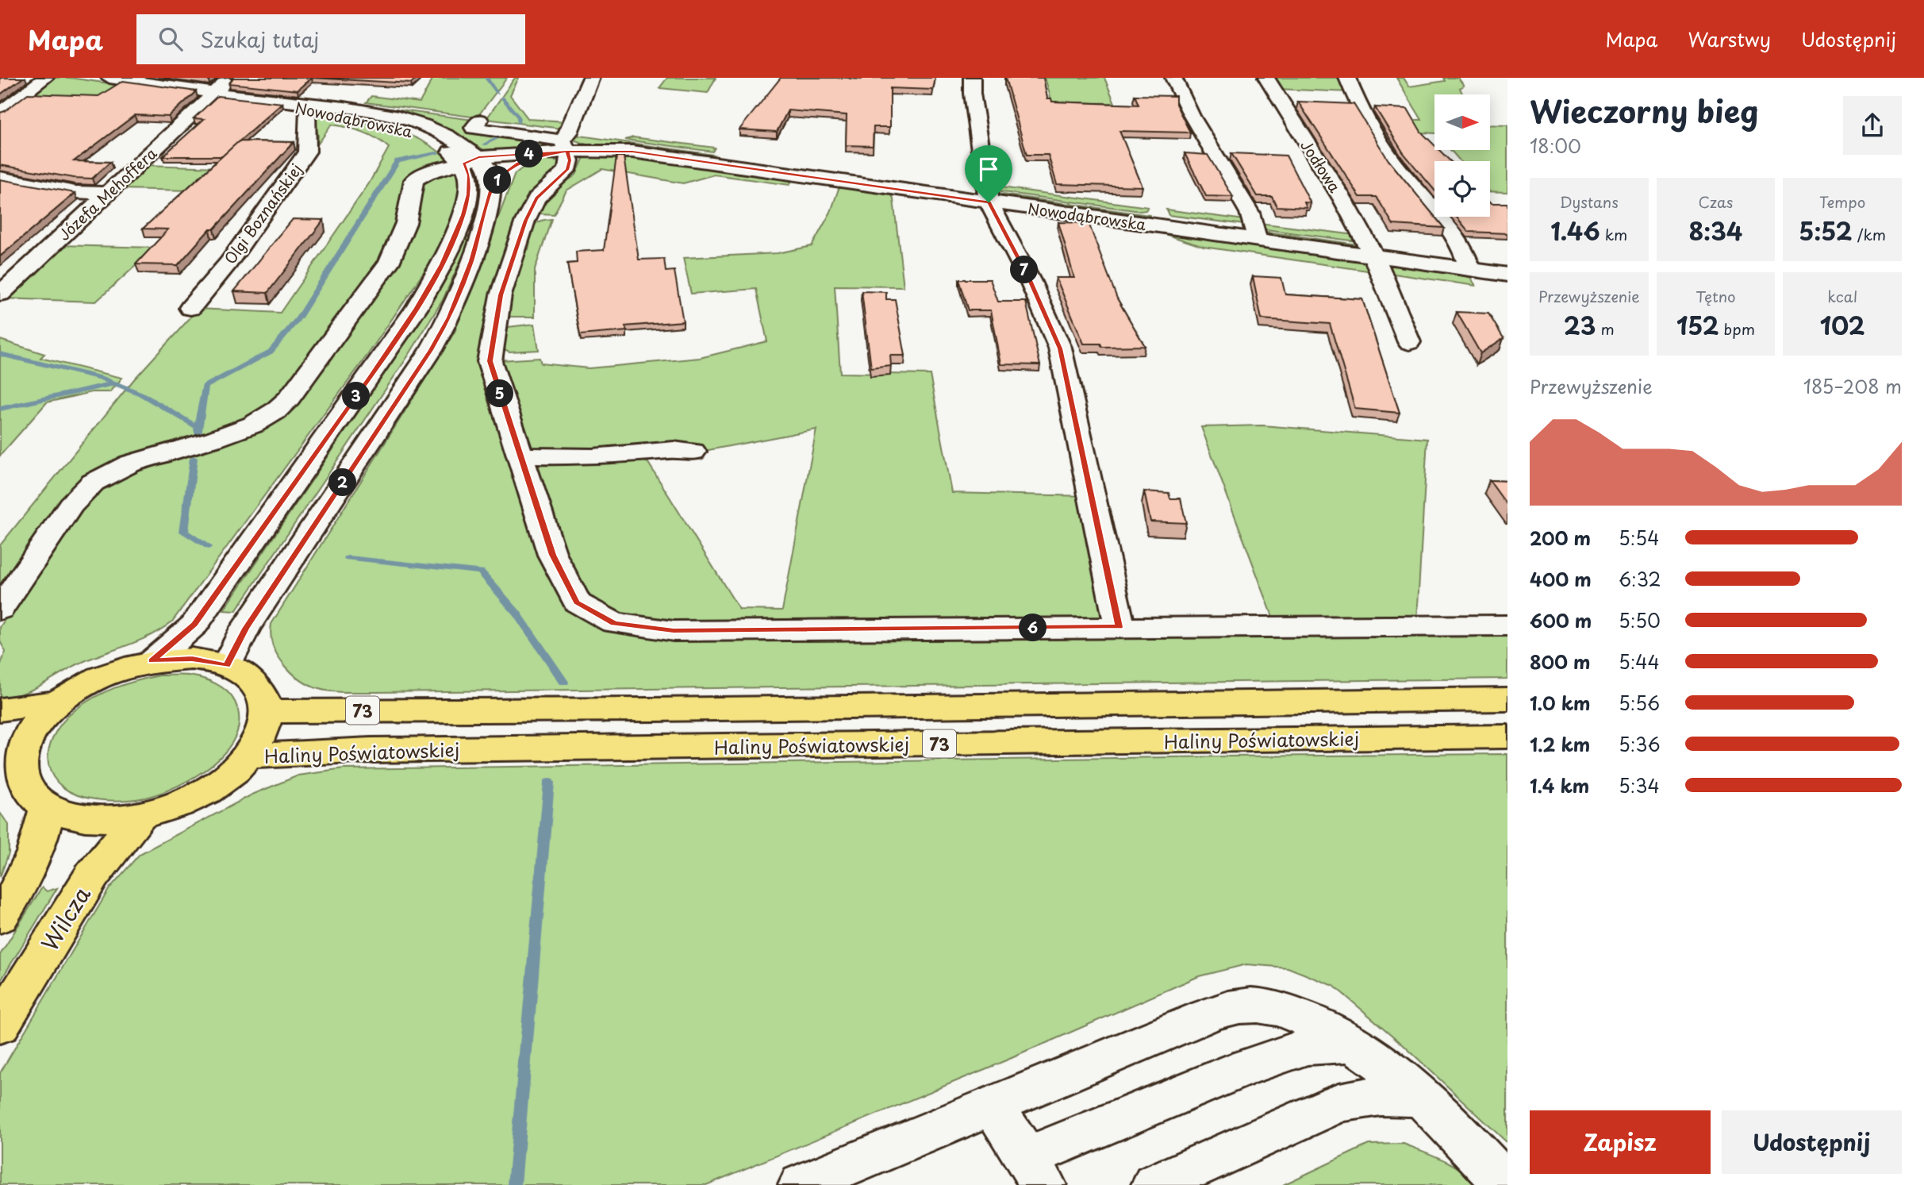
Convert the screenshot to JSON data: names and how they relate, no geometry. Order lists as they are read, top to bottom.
{
  "streets": {
    "main road": ["73", "Haliny Poświatowskiej", "Wilcza"],
    "street": [
      "Nowodąbrowska",
      "Jodłowa",
      "Józefa Mehoffera",
      "Olgi Boznańskiej"
    ]
  },
  "crossings": [
    ["Nowodąbrowska", "Jodłowa"],
    ["Nowodąbrowska", "Józefa Mehoffera"],
    ["Nowodąbrowska", "Olgi Boznańskiej"]
  ],
  "north": "right",
  "page": {
    "header": "Mapa",
    "search": "Szukaj tutaj",
    "nav": ["Mapa", "Warstwy", "Udostępnij"],
    "heading": ["Wieczorny bieg", "18:00"],
    "pins": [
      "4",
      "1",
      "7",
      "5",
      "3",
      "2",
      "6"
    ],
    "stats": [
      ["Dystans", "1.46 km"],
      ["Czas", "8:34"],
      ["Tempo", "5:52 /km"],
      ["Przewyższenie", "23 m"],
      ["Tętno", "152 bpm"],
      ["kcal", "102"]
    ],
    "chart": ["Przewyższenie", "185–208 m"],
    "list": [
      {
        "name": "200 m",
        "note": "5:54"
      },
      {
        "name": "400 m",
        "note": "6:32"
      },
      {
        "name": "600 m",
        "note": "5:50"
      },
      {
        "name": "800 m",
        "note": "5:44"
      },
      {
        "name": "1.0 km",
        "note": "5:56"
      },
      {
        "name": "1.2 km",
        "note": "5:36"
      },
      {
        "name": "1.4 km",
        "note": "5:34"
      }
    ],
    "buttons": ["Zapisz", "Udostępnij"]
  }
}
